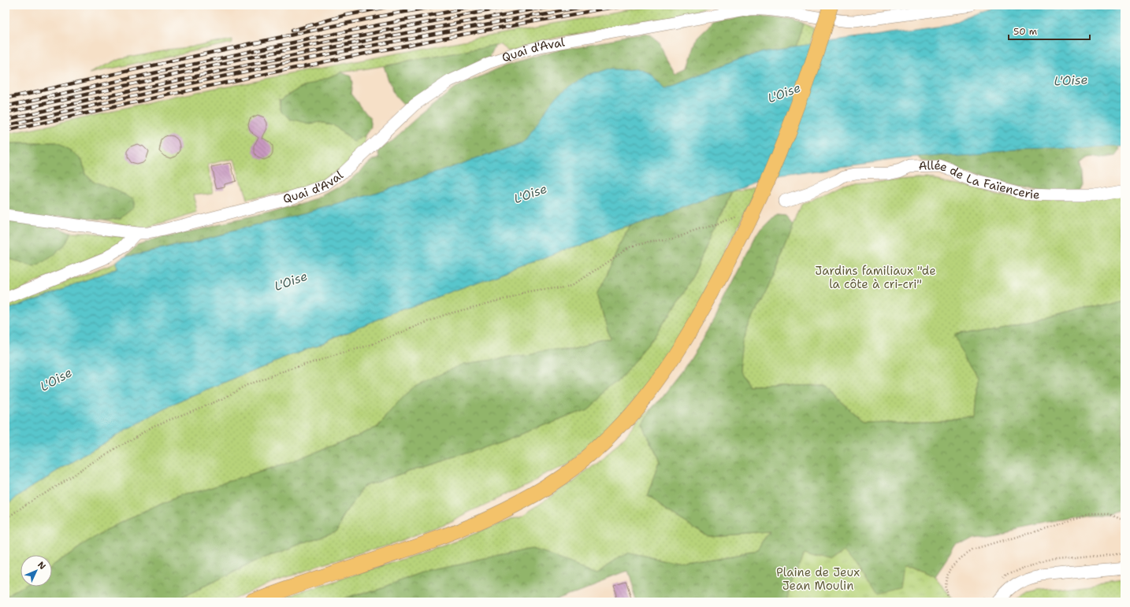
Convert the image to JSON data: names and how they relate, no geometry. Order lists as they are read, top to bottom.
{
  "streets": {
    "street": ["Quai d'Aval", "Allée de La Faïencerie"]
  },
  "water": ["L'Oise"],
  "parks": ["Jardins familiaux \"de la côte à cri-cri\"", "Plaine de Jeux Jean Moulin"],
  "scale_bar": "50 m",
  "north": "top right"
}
